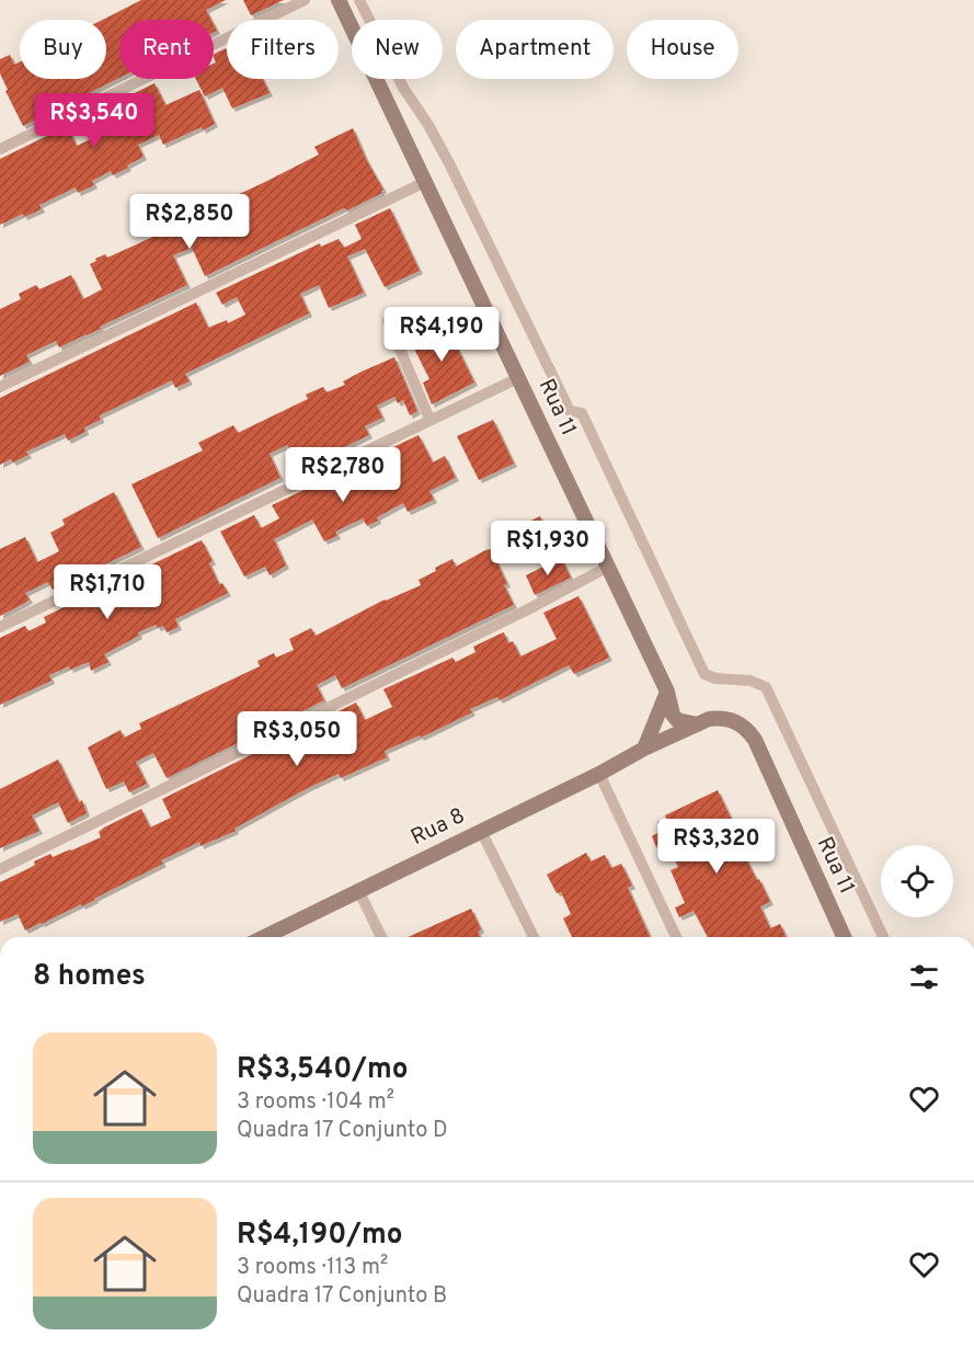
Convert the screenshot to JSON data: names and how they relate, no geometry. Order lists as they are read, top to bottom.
{
  "streets": {
    "street": ["Rua 11", "Rua 8"]
  },
  "crossings": [
    ["Rua 11", "Rua 8"]
  ],
  "page": {
    "chip": [
      "Buy",
      "Rent",
      "Filters",
      "New",
      "Apartment",
      "House"
    ],
    "price": [
      "R$3,540",
      "R$2,850",
      "R$4,190",
      "R$2,780",
      "R$1,930",
      "R$1,710",
      "R$3,050",
      "R$3,320"
    ],
    "heading": "8 homes",
    "list": [
      {
        "name": "R$3,540/mo",
        "note": "3 rooms · 104 m² · Quadra 17 Conjunto D"
      },
      {
        "name": "R$4,190/mo",
        "note": "3 rooms · 113 m² · Quadra 17 Conjunto B"
      }
    ]
  }
}
